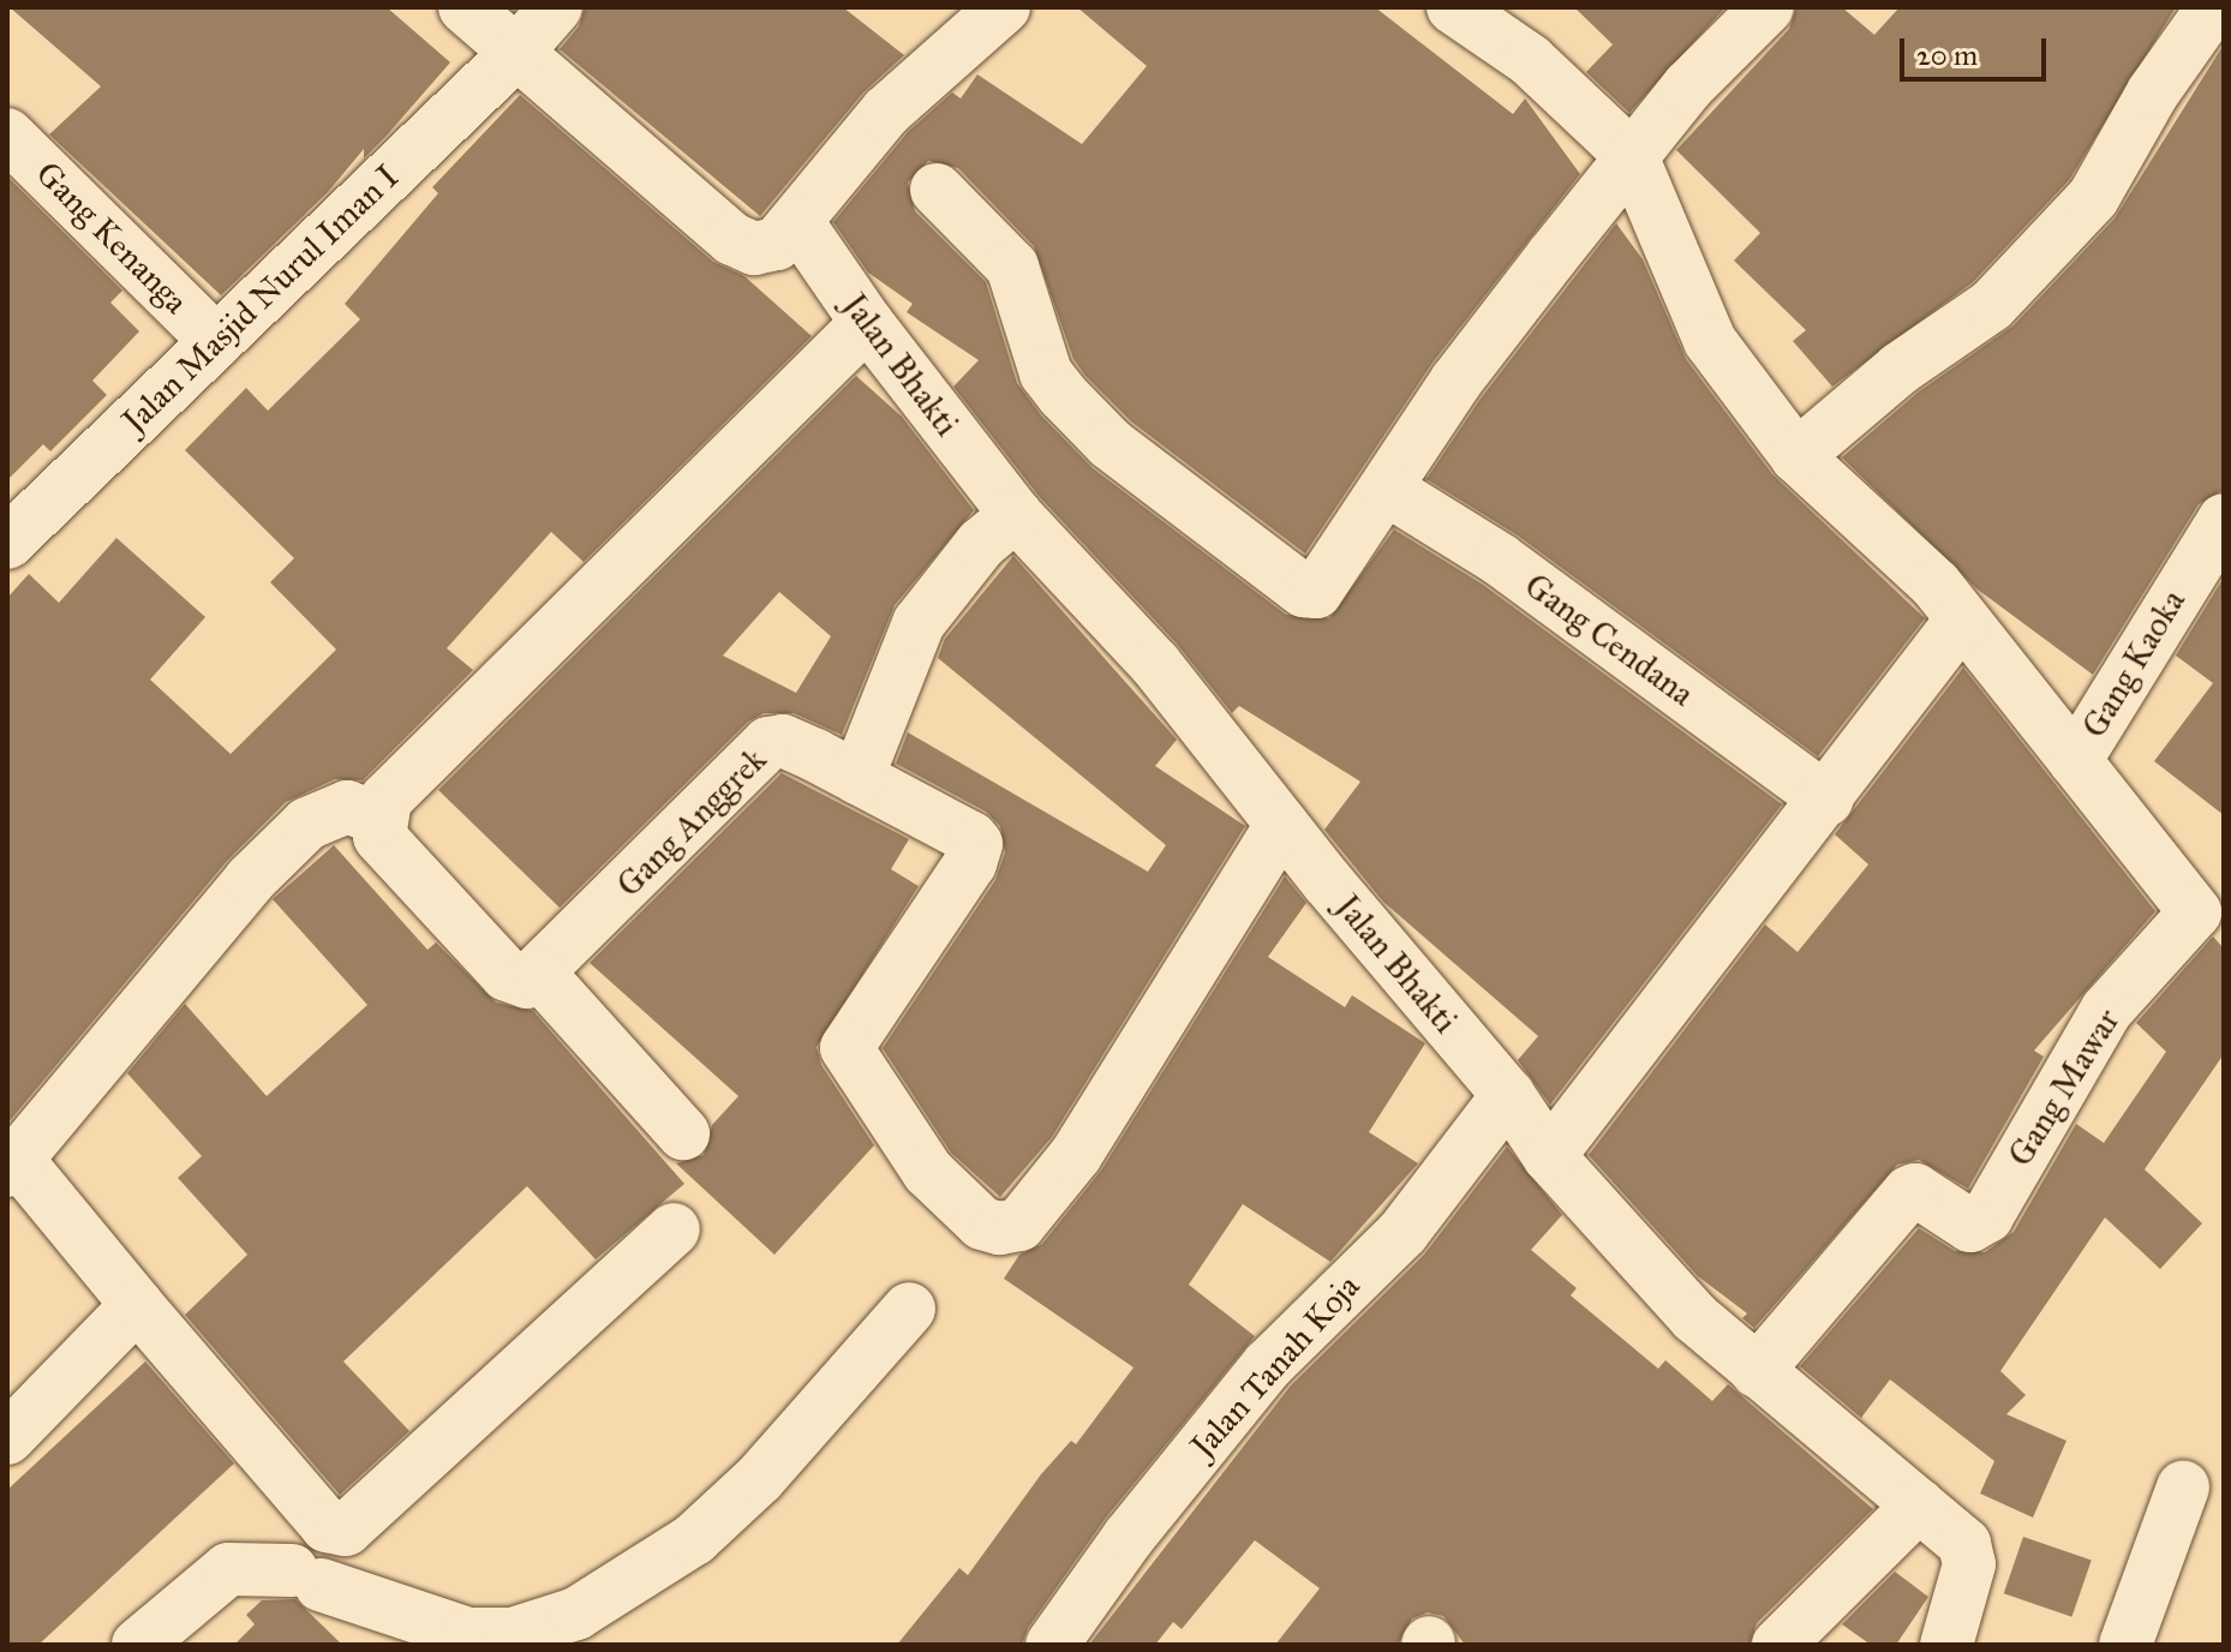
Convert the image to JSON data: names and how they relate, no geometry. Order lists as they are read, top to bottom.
{
  "streets": {
    "street": [
      "Gang Kenanga",
      "Jalan Masjid Nurul Iman I",
      "Jalan Bhakti",
      "Gang Cendana",
      "Gang Kaoka",
      "Gang Anggrek",
      "Gang Mawar",
      "Jalan Tanah Koja"
    ]
  },
  "crossings": [
    ["Gang Kenanga", "Jalan Masjid Nurul Iman I"],
    ["Jalan Masjid Nurul Iman I", "Jalan Bhakti"],
    ["Jalan Bhakti", "Gang Anggrek"],
    ["Jalan Bhakti", "Gang Mawar"],
    ["Jalan Bhakti", "Jalan Tanah Koja"],
    ["Gang Kaoka", "Gang Mawar"]
  ],
  "scale_bar": "20 m"
}
